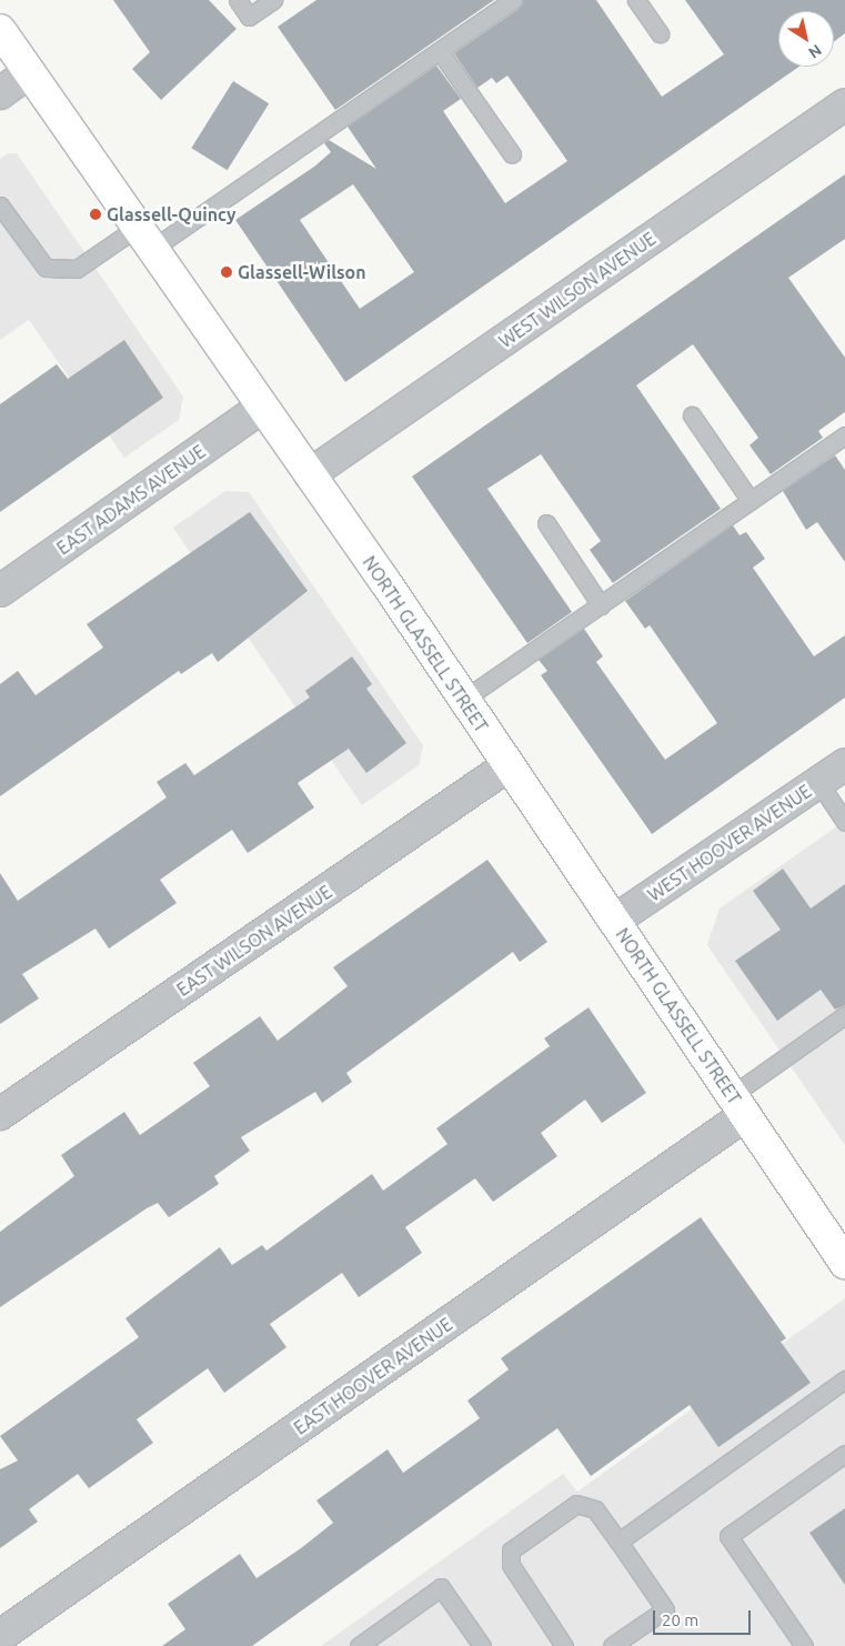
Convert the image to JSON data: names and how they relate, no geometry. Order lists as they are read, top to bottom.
{
  "streets": {
    "main road": ["NORTH GLASSELL STREET"],
    "street": [
      "WEST WILSON AVENUE",
      "EAST ADAMS AVENUE",
      "WEST HOOVER AVENUE",
      "EAST WILSON AVENUE",
      "EAST HOOVER AVENUE"
    ]
  },
  "crossings": [
    ["WEST WILSON AVENUE", "NORTH GLASSELL STREET"],
    ["EAST ADAMS AVENUE", "NORTH GLASSELL STREET"],
    ["NORTH GLASSELL STREET", "WEST HOOVER AVENUE"],
    ["NORTH GLASSELL STREET", "EAST WILSON AVENUE"],
    ["NORTH GLASSELL STREET", "EAST HOOVER AVENUE"]
  ],
  "places": ["Glassell-Quincy", "Glassell-Wilson"],
  "scale_bar": "20 m",
  "north": "bottom right"
}
